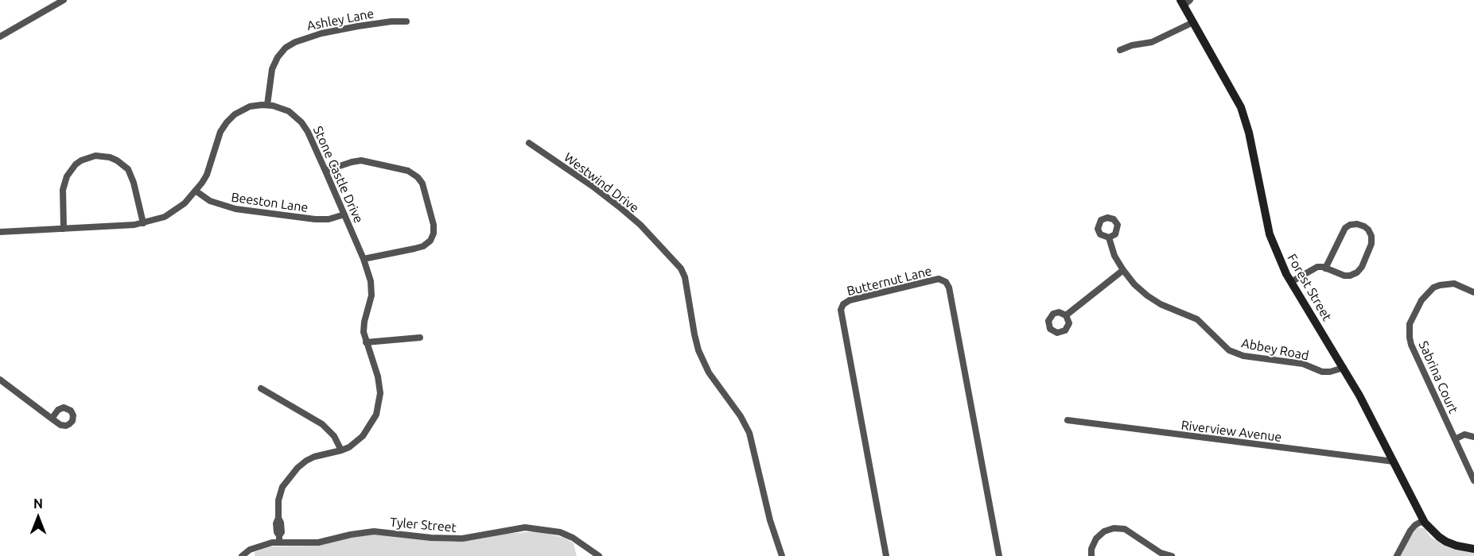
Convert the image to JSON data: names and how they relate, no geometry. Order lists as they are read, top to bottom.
{
  "streets": {
    "street": [
      "Ashley Lane",
      "Stone Castle Drive",
      "Westwind Drive",
      "Beeston Lane",
      "Butternut Lane",
      "Forest Street",
      "Abbey Road",
      "Sabrina Court",
      "Riverview Avenue",
      "Tyler Street"
    ]
  },
  "crossings": [
    ["Ashley Lane", "Stone Castle Drive"],
    ["Stone Castle Drive", "Beeston Lane"],
    ["Stone Castle Drive", "Tyler Street"],
    ["Forest Street", "Abbey Road"],
    ["Forest Street", "Riverview Avenue"]
  ],
  "north": "top"
}
